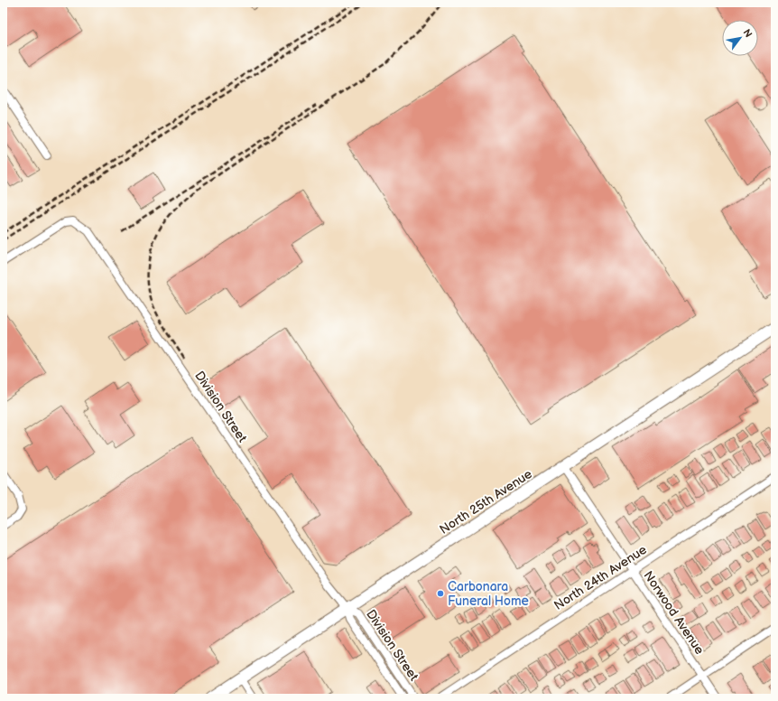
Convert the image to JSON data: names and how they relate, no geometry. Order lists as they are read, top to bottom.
{
  "streets": {
    "main road": ["North 25th Avenue"],
    "street": ["Division Street", "North 24th Avenue", "Norwood Avenue"]
  },
  "crossings": [
    ["Division Street", "North 25th Avenue"],
    ["North 25th Avenue", "Norwood Avenue"],
    ["North 24th Avenue", "Norwood Avenue"]
  ],
  "places": ["Carbonara Funeral Home"],
  "north": "top right"
}
